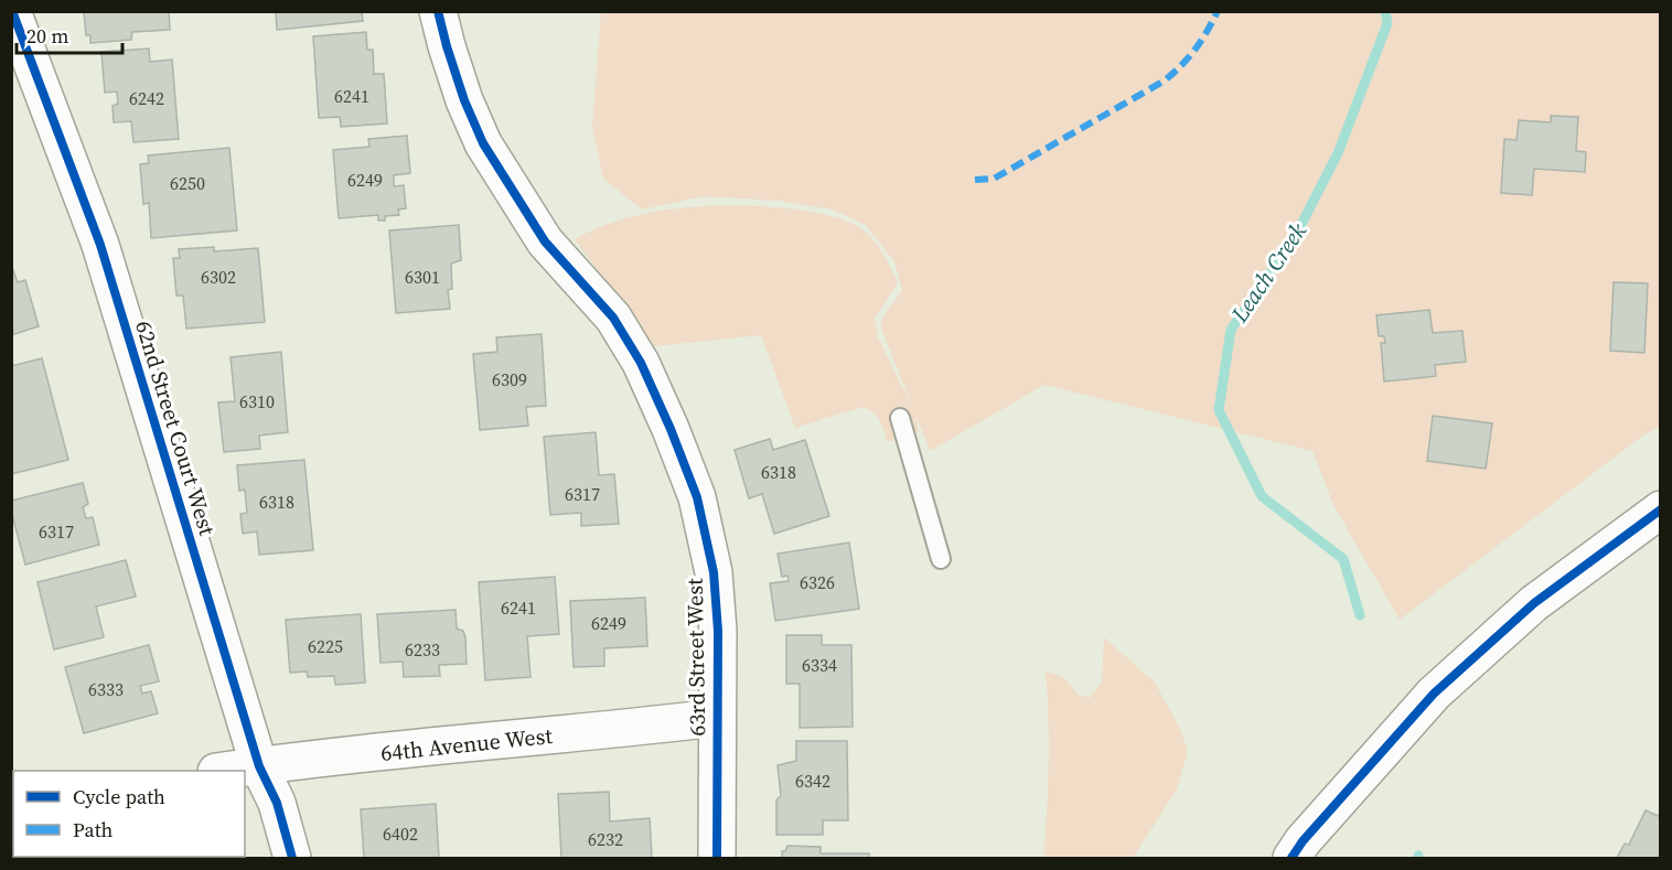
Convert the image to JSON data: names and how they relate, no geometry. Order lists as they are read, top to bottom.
{
  "streets": {
    "street": ["62nd Street Court West", "63rd Street West", "64th Avenue West"]
  },
  "crossings": [
    ["62nd Street Court West", "64th Avenue West"],
    ["63rd Street West", "64th Avenue West"]
  ],
  "water": ["Leach Creek"],
  "house_numbers": [
    "6241",
    "6242",
    "6249",
    "6250",
    "6302",
    "6301",
    "6309",
    "6310",
    "6318",
    "6317",
    "6318",
    "6317",
    "6326",
    "6241",
    "6249",
    "6225",
    "6233",
    "6334",
    "6333",
    "6342",
    "6402",
    "6232"
  ],
  "legend": ["Cycle path", "Path"],
  "scale_bar": "20 m"
}
